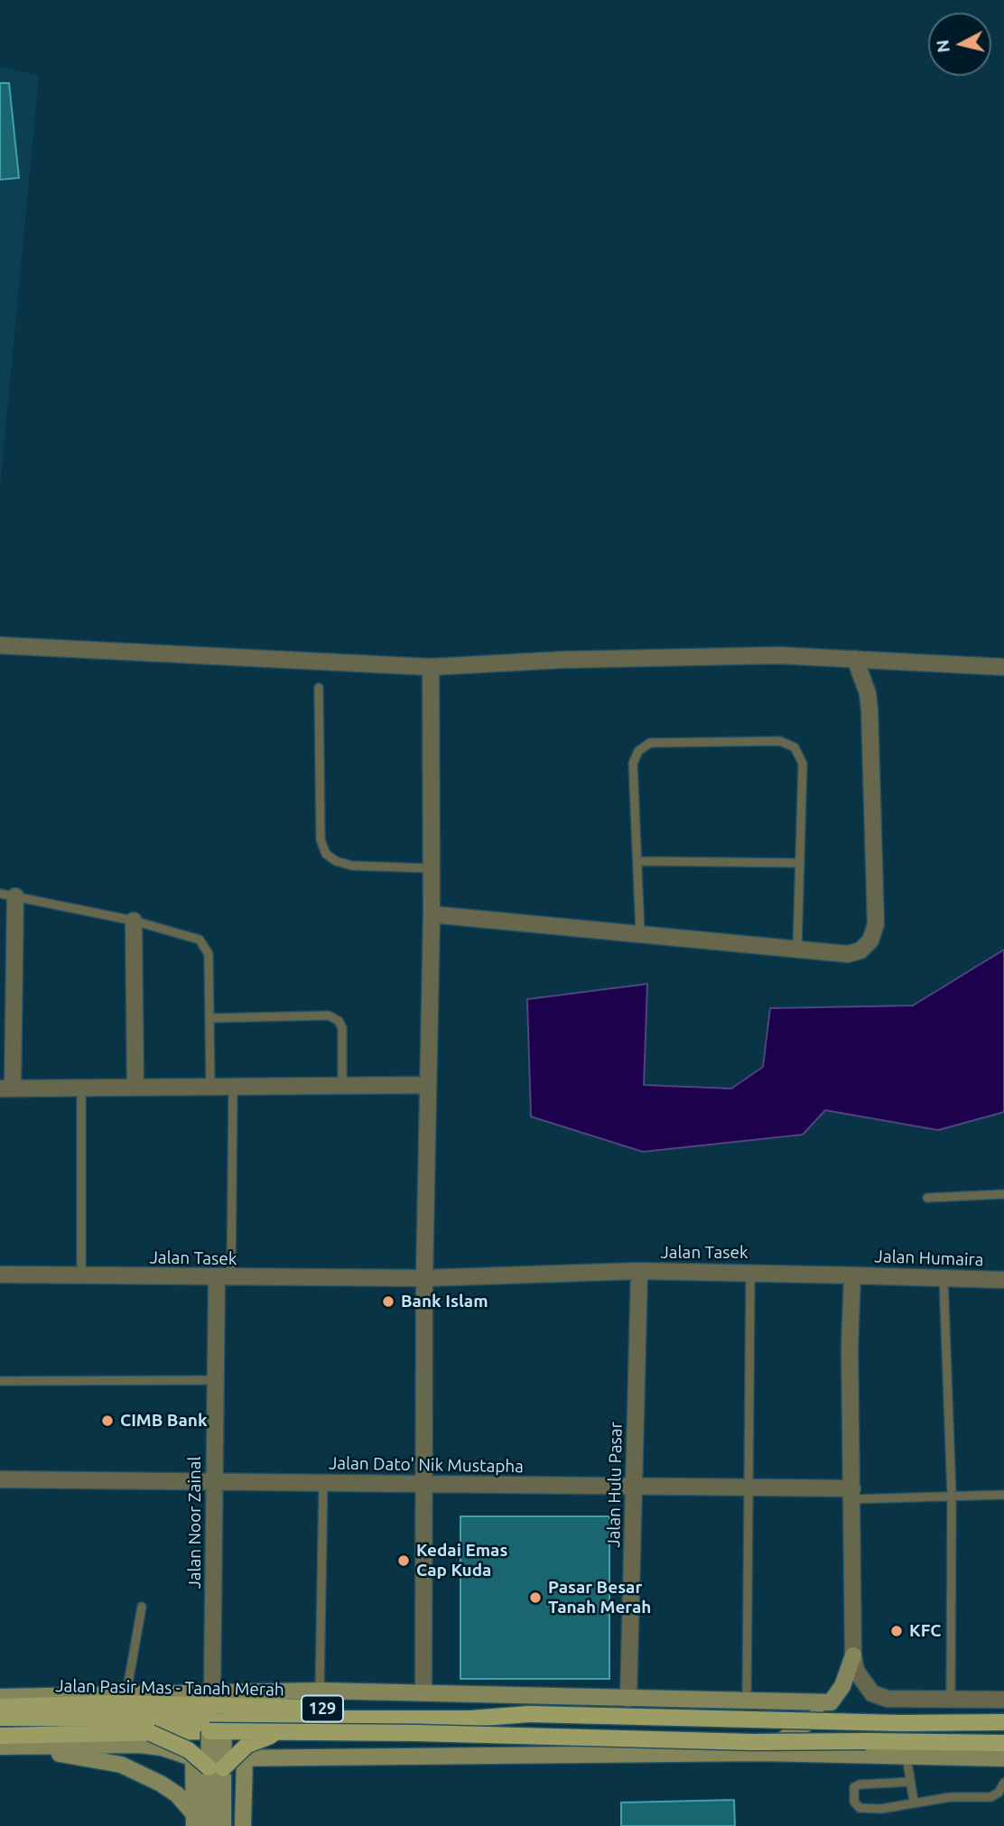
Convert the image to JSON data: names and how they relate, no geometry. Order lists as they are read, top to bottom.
{
  "streets": {
    "main road": ["Jalan Pasir Mas - Tanah Merah", "129"],
    "street": [
      "Jalan Tasek",
      "Jalan Humaira",
      "Jalan Dato' Nik Mustapha",
      "Jalan Hulu Pasar",
      "Jalan Noor Zainal"
    ]
  },
  "crossings": [
    ["Jalan Tasek", "Jalan Humaira"],
    ["Jalan Tasek", "Jalan Hulu Pasar"],
    ["Jalan Tasek", "Jalan Noor Zainal"],
    ["Jalan Dato' Nik Mustapha", "Jalan Hulu Pasar"],
    ["Jalan Dato' Nik Mustapha", "Jalan Noor Zainal"]
  ],
  "places": [
    "Bank Islam",
    "CIMB Bank",
    "Kedai Emas Cap Kuda",
    "Pasar Besar Tanah Merah",
    "KFC"
  ],
  "north": "left"
}
